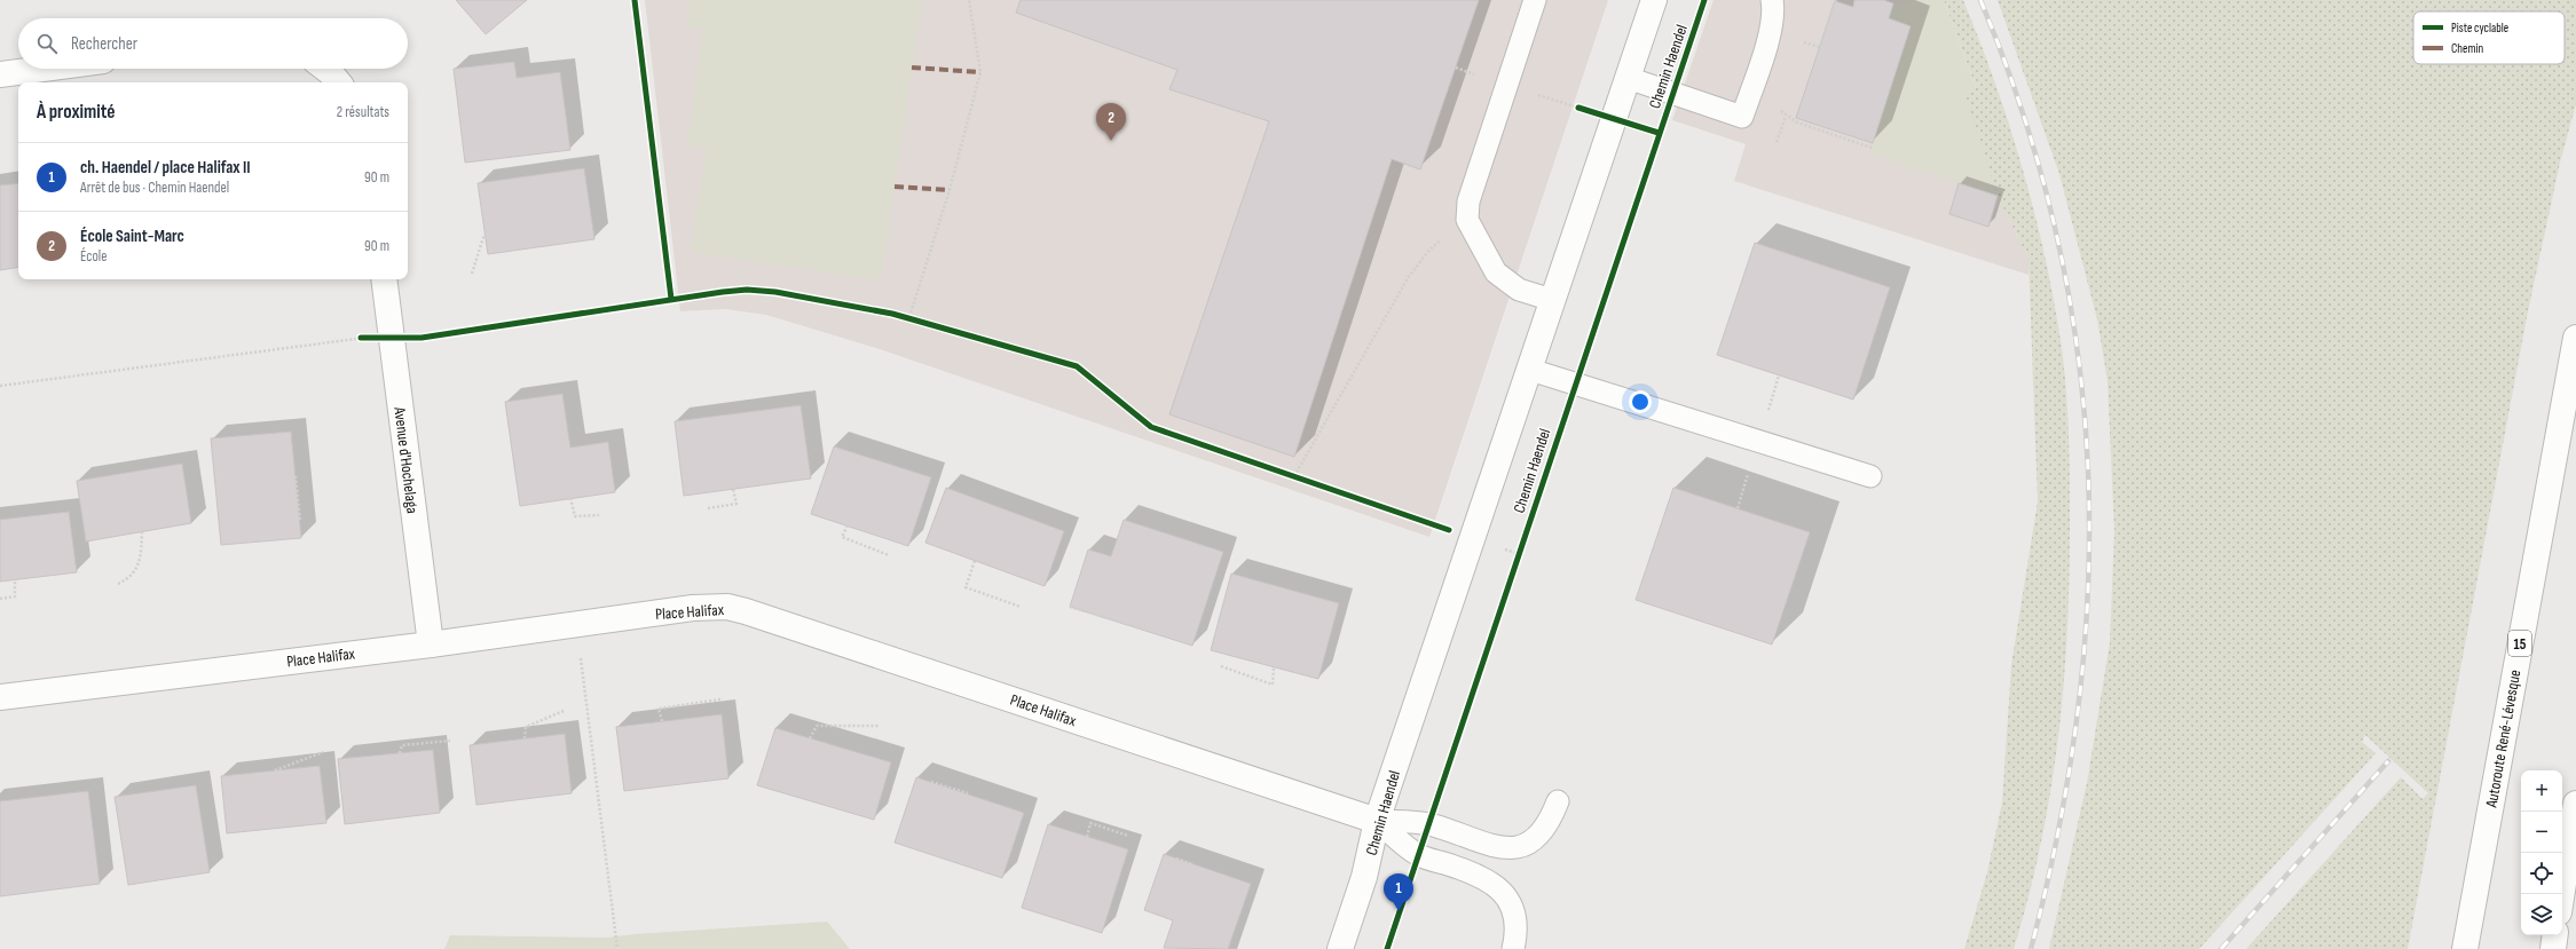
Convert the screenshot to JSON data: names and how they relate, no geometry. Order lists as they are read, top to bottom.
{
  "streets": {
    "main road": [
      "Chemin Haendel",
      "Avenue d'Hochelaga",
      "Place Halifax",
      "15",
      "Autoroute René-Lévesque"
    ]
  },
  "crossings": [
    ["Chemin Haendel", "Place Halifax"],
    ["Avenue d'Hochelaga", "Place Halifax"]
  ],
  "legend": ["Piste cyclable", "Chemin"],
  "page": {
    "search": "Rechercher",
    "heading": ["À proximité", "2 résultats"],
    "pins": ["2", "1"],
    "list": [
      {
        "mark": "1",
        "name": "ch. Haendel / place Halifax II",
        "note": "Arrêt de bus · Chemin Haendel",
        "value": "90 m"
      },
      {
        "mark": "2",
        "name": "École Saint-Marc",
        "note": "École",
        "value": "90 m"
      }
    ],
    "map_buttons": ["+", "−"]
  }
}
